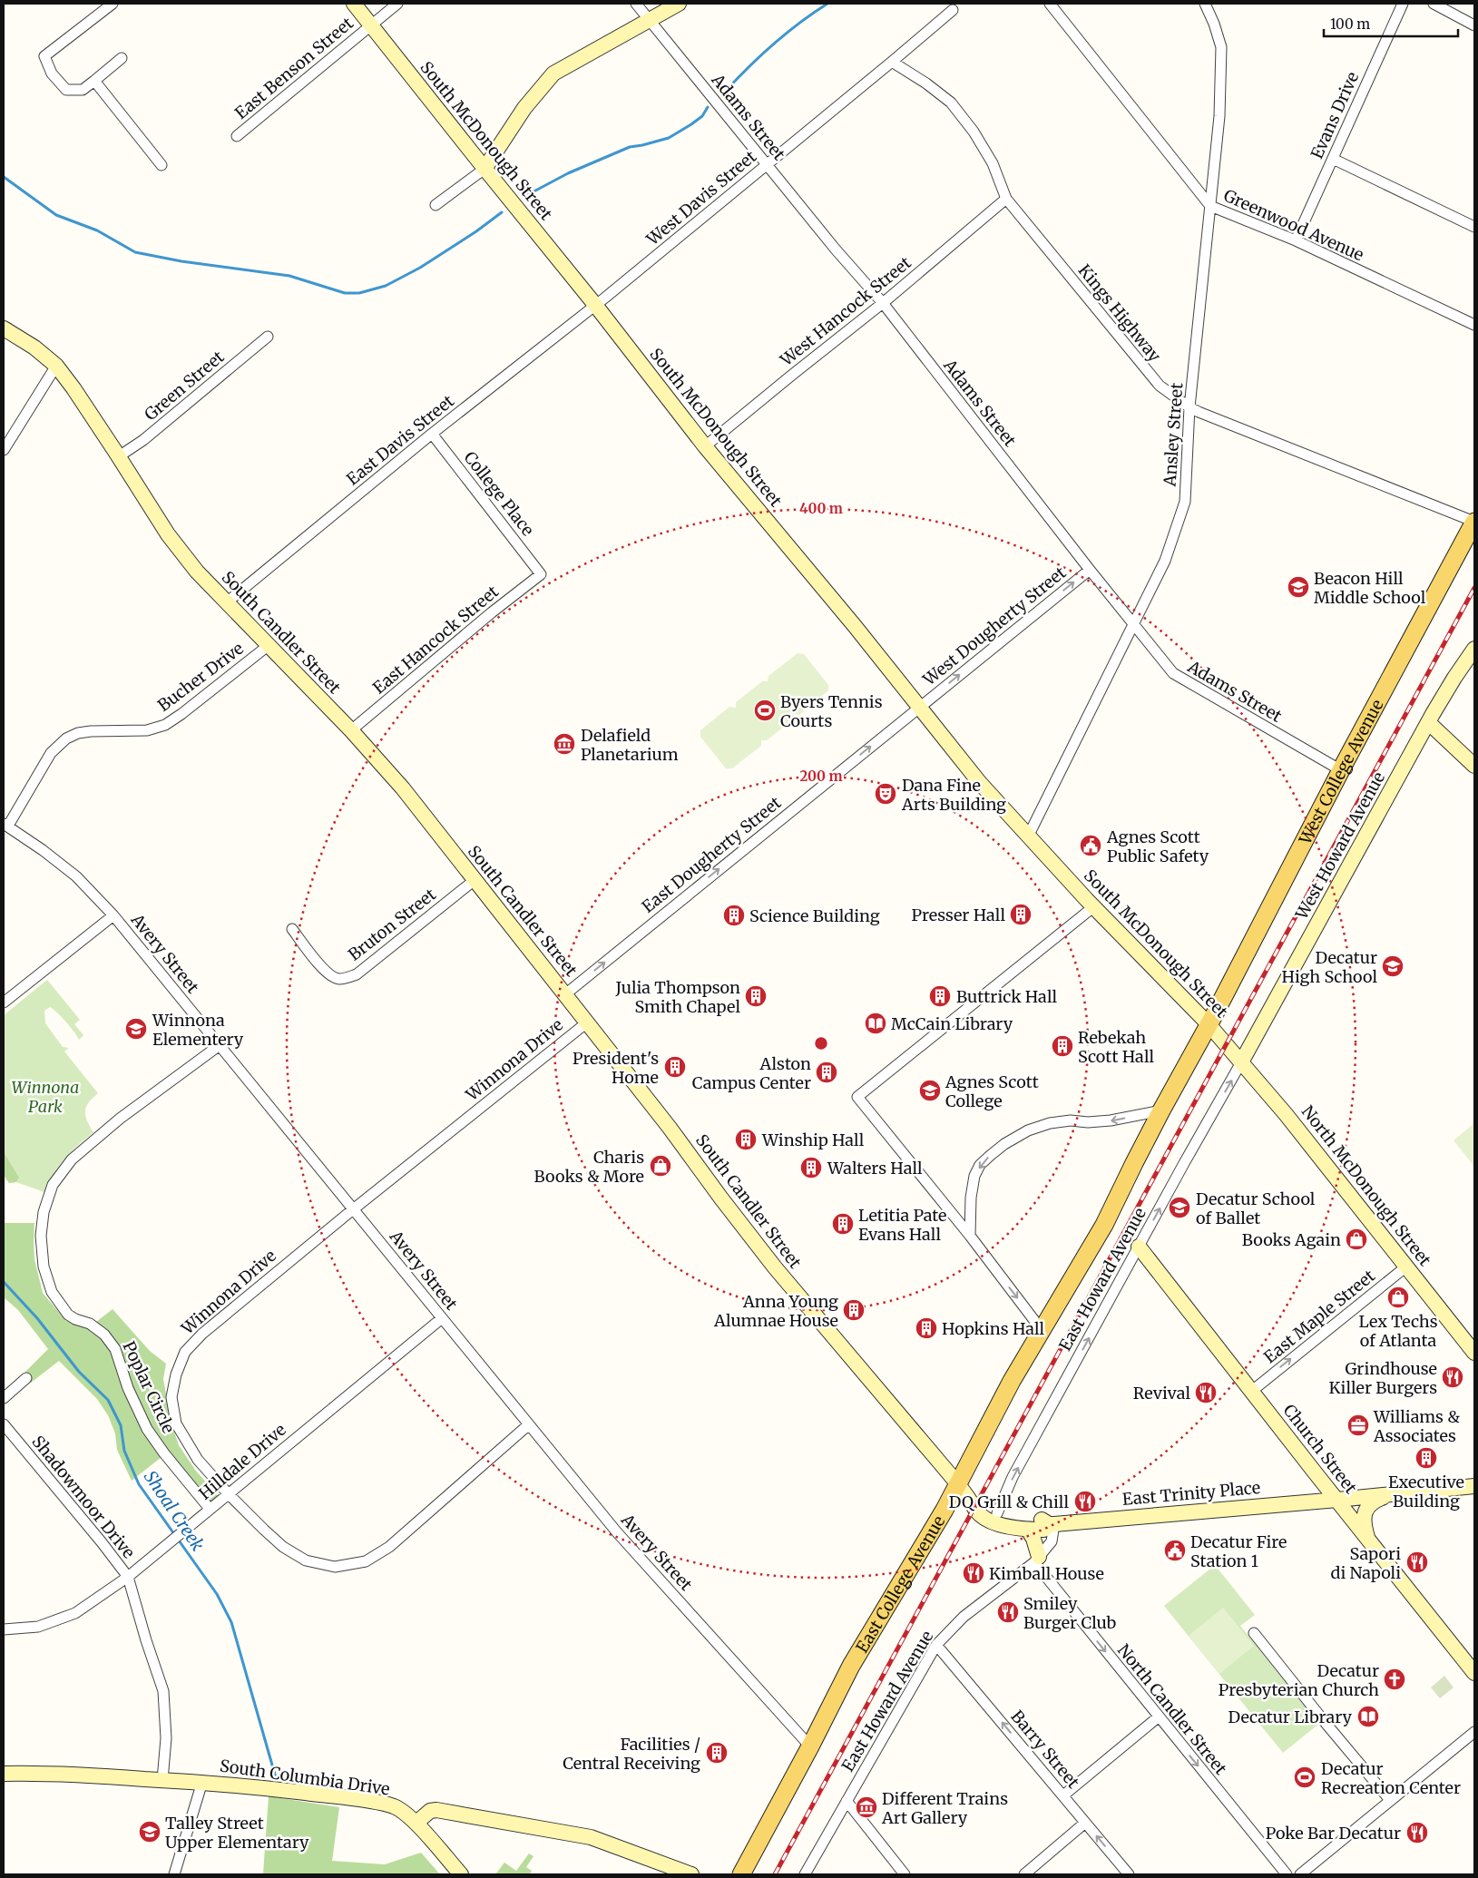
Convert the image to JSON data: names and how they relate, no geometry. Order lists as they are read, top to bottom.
{
  "streets": {
    "main road": ["West College Avenue", "East College Avenue"],
    "street": [
      "East Benson Street",
      "Evans Drive",
      "Adams Street",
      "South McDonough Street",
      "West Davis Street",
      "Greenwood Avenue",
      "West Hancock Street",
      "Kings Highway",
      "Green Street",
      "Ansley Street",
      "East Davis Street",
      "College Place",
      "West Dougherty Street",
      "South Candler Street",
      "East Hancock Street",
      "Bucher Drive",
      "West Howard Avenue",
      "East Dougherty Street",
      "Bruton Street",
      "Avery Street",
      "Winnona Drive",
      "North McDonough Street",
      "East Howard Avenue",
      "East Maple Street",
      "Poplar Circle",
      "Church Street",
      "Hilldale Drive",
      "East Trinity Place",
      "Shadowmoor Drive",
      "North Candler Street",
      "Barry Street",
      "South Columbia Drive"
    ]
  },
  "crossings": [
    ["East Benson Street", "South McDonough Street"],
    ["Evans Drive", "Greenwood Avenue"],
    ["Adams Street", "West Davis Street"],
    ["Adams Street", "West Hancock Street"],
    ["Adams Street", "Ansley Street"],
    ["Adams Street", "West Dougherty Street"],
    ["Adams Street", "West College Avenue"],
    ["South McDonough Street", "West Davis Street"],
    ["South McDonough Street", "West Hancock Street"],
    ["South McDonough Street", "Ansley Street"],
    ["South McDonough Street", "East Davis Street"],
    ["South McDonough Street", "West Dougherty Street"],
    ["South McDonough Street", "West College Avenue"],
    ["South McDonough Street", "East Dougherty Street"],
    ["South McDonough Street", "North McDonough Street"],
    ["South McDonough Street", "East College Avenue"],
    ["West Davis Street", "Kings Highway"],
    ["West Davis Street", "East Davis Street"],
    ["Greenwood Avenue", "Ansley Street"],
    ["West Hancock Street", "Kings Highway"],
    ["Kings Highway", "Ansley Street"],
    ["Kings Highway", "West College Avenue"],
    ["Green Street", "South Candler Street"],
    ["East Davis Street", "College Place"],
    ["East Davis Street", "South Candler Street"],
    ["College Place", "East Hancock Street"],
    ["West Dougherty Street", "East Dougherty Street"],
    ["South Candler Street", "East Hancock Street"],
    ["South Candler Street", "Bucher Drive"],
    ["South Candler Street", "East Dougherty Street"],
    ["South Candler Street", "Bruton Street"],
    ["South Candler Street", "Winnona Drive"],
    ["South Candler Street", "East Trinity Place"],
    ["South Candler Street", "East College Avenue"],
    ["Bucher Drive", "Avery Street"],
    ["West College Avenue", "East College Avenue"],
    ["West Howard Avenue", "North McDonough Street"],
    ["West Howard Avenue", "East Howard Avenue"],
    ["Avery Street", "Winnona Drive"],
    ["Avery Street", "Poplar Circle"],
    ["Avery Street", "Hilldale Drive"],
    ["Avery Street", "East College Avenue"],
    ["Winnona Drive", "Hilldale Drive"],
    ["North McDonough Street", "East Howard Avenue"],
    ["North McDonough Street", "East Maple Street"],
    ["East Howard Avenue", "Church Street"],
    ["East Howard Avenue", "East Trinity Place"],
    ["East Howard Avenue", "North Candler Street"],
    ["East Howard Avenue", "Barry Street"],
    ["East Maple Street", "Church Street"],
    ["Poplar Circle", "Hilldale Drive"],
    ["Church Street", "East Trinity Place"],
    ["Hilldale Drive", "Shadowmoor Drive"],
    ["Shadowmoor Drive", "South Columbia Drive"]
  ],
  "one_way": [
    "West Dougherty Street",
    "East Dougherty Street",
    "East Howard Avenue",
    "East Maple Street",
    "North Candler Street",
    "Barry Street"
  ],
  "water": ["Shoal Creek"],
  "parks": ["Winnona Park"],
  "places": {
    "school or university": [
      "Beacon Hill Middle School",
      "Decatur High School",
      "Winnona Elementery",
      "Agnes Scott College",
      "Decatur School of Ballet",
      "Talley Street Upper Elementary"
    ],
    "sports": ["Byers Tennis Courts", "Decatur Recreation Center"],
    "museum": ["Delafield Planetarium", "Different Trains Art Gallery"],
    "theatre": ["Dana Fine Arts Building"],
    "public building": ["Agnes Scott Public Safety", "Decatur Fire Station 1"],
    "building": [
      "Presser Hall",
      "Science Building",
      "Julia Thompson Smith Chapel",
      "Buttrick Hall",
      "Rebekah Scott Hall",
      "President's Home",
      "Alston Campus Center",
      "Winship Hall",
      "Walters Hall",
      "Letitia Pate Evans Hall",
      "Anna Young Alumnae House",
      "Hopkins Hall",
      "Executive Building",
      "Facilities / Central Receiving"
    ],
    "library": ["McCain Library", "Decatur Library"],
    "shop": ["Charis Books & More", "Books Again", "Lex Techs of Atlanta"],
    "restaurant": [
      "Grindhouse Killer Burgers",
      "Revival",
      "DQ Grill & Chill",
      "Sapori di Napoli",
      "Kimball House",
      "Smiley Burger Club",
      "Poke Bar Decatur"
    ],
    "office": ["Williams & Associates"],
    "church": ["Decatur Presbyterian Church"]
  },
  "scale_bar": "100 m",
  "rings": ["400 m", "200 m"]
}
